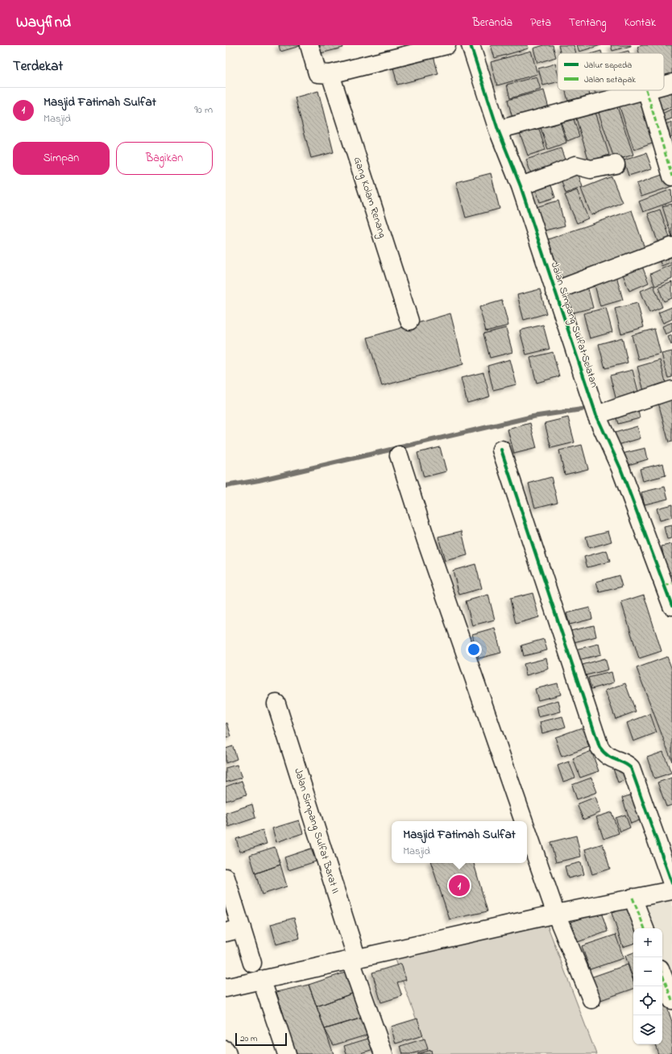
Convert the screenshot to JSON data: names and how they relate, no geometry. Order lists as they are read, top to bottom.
{
  "streets": {
    "street": ["Gang Kolam Renang", "Jalan Simpang Sulfat Selatan", "Jalan Simpang Sulfat Barat II"]
  },
  "legend": ["Jalur sepeda", "Jalan setapak"],
  "scale_bar": "20 m",
  "page": {
    "header": "Wayfind",
    "nav": [
      "Beranda",
      "Peta",
      "Tentang",
      "Kontak"
    ],
    "heading": "Terdekat",
    "list": [
      {
        "mark": "1",
        "name": "Masjid Fatimah Sulfat",
        "note": "Masjid",
        "value": "90 m"
      }
    ],
    "buttons": ["Simpan", "Bagikan"],
    "popup": ["Masjid Fatimah Sulfat", "Masjid"],
    "pins": "1",
    "map_buttons": ["+", "−"],
    "scale": "20 m"
  }
}
